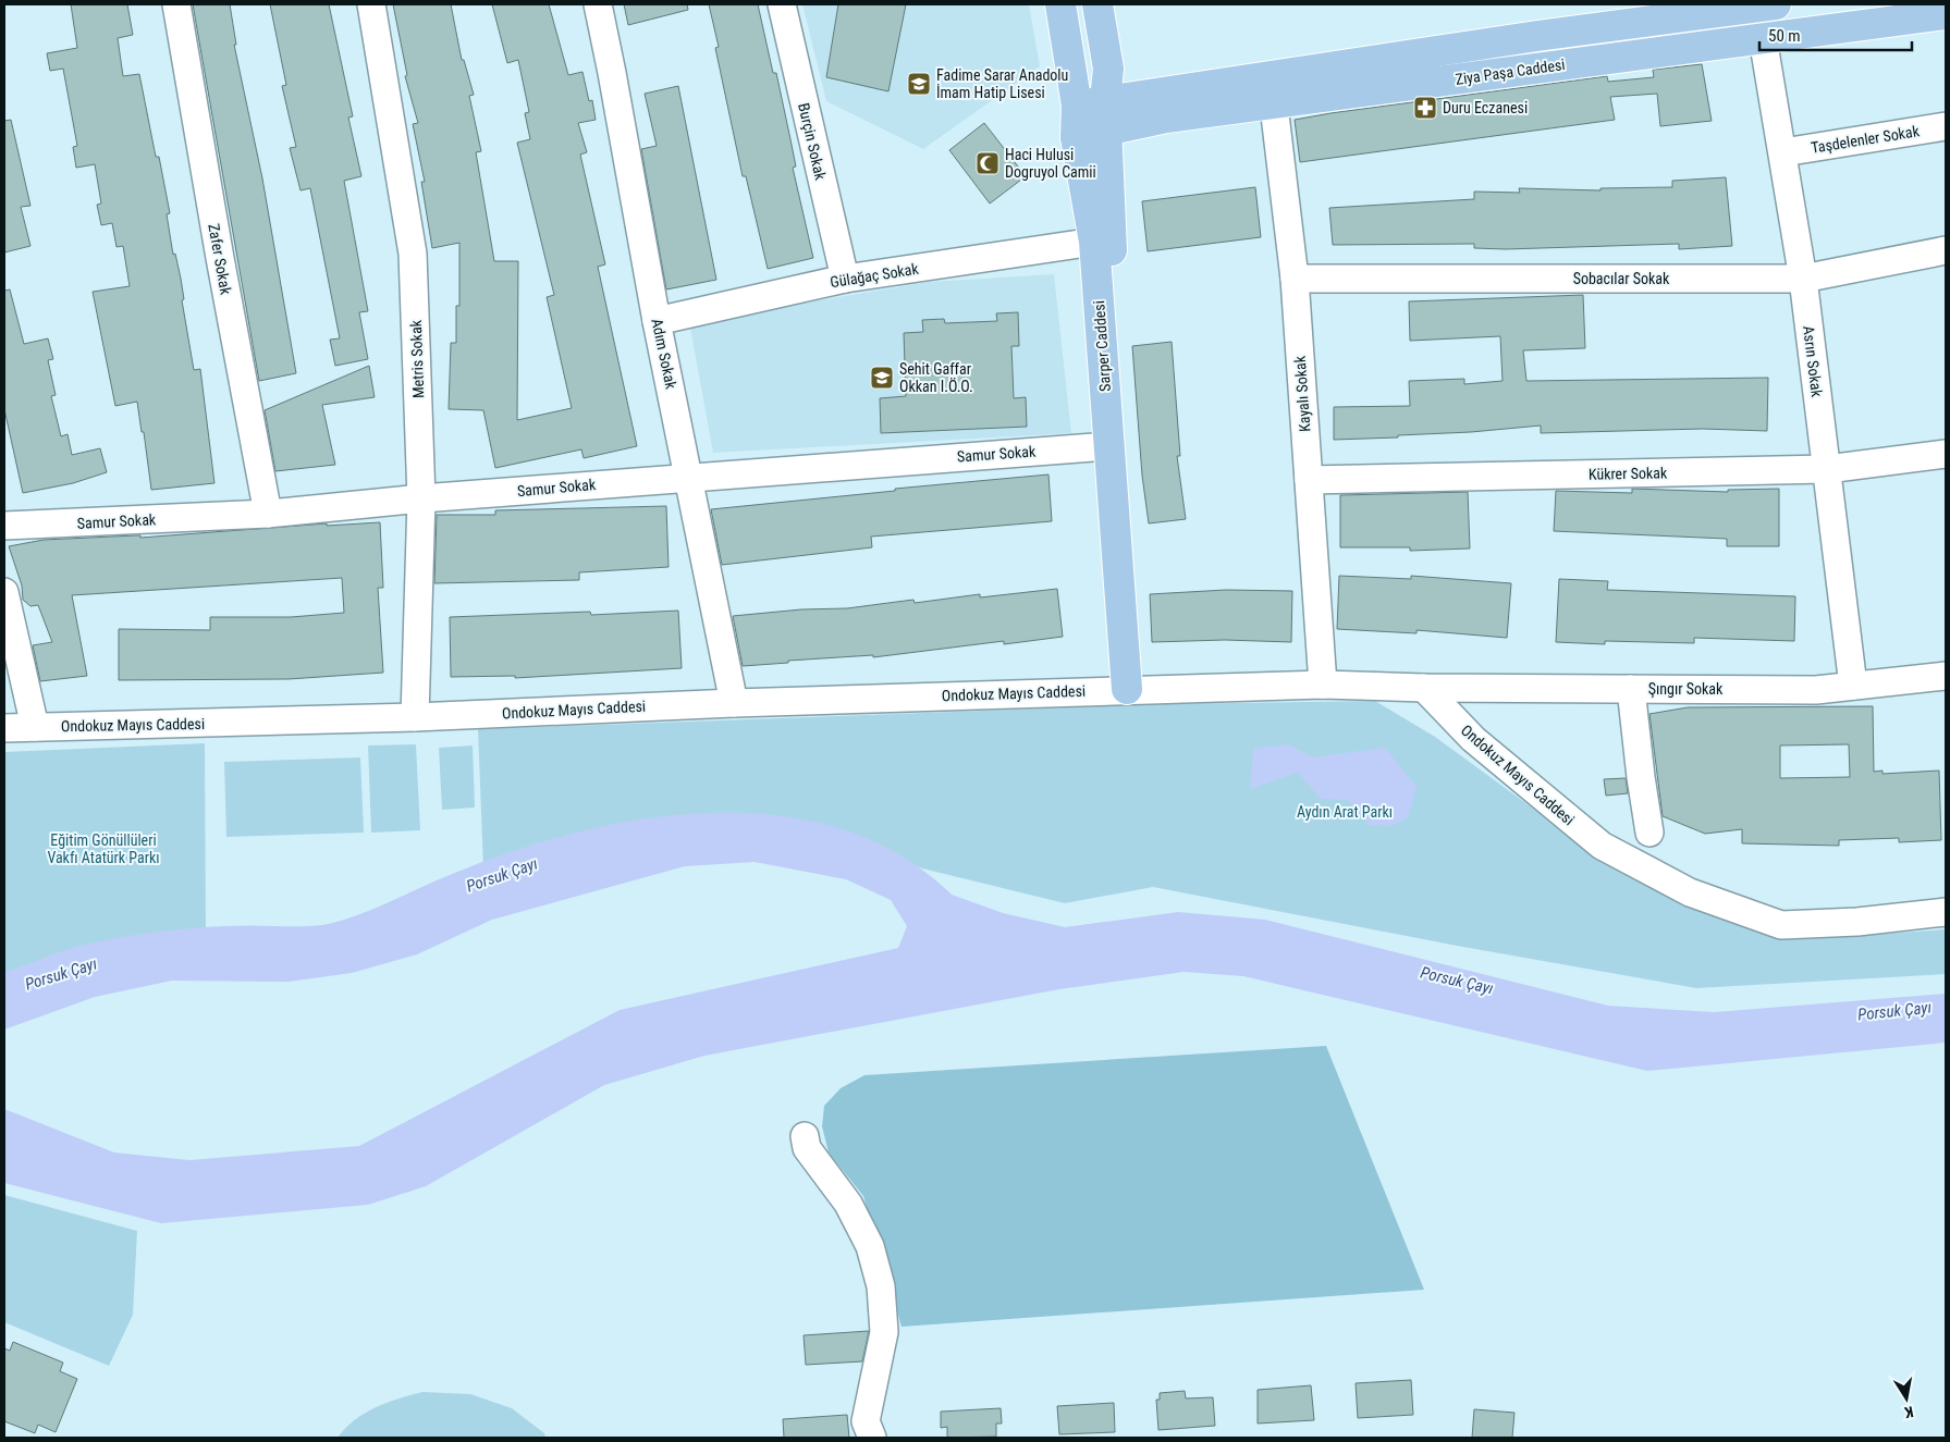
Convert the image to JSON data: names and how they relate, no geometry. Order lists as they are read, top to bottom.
{
  "streets": {
    "main road": ["Ziya Paşa Caddesi", "Sarper Caddesi"],
    "street": [
      "Taşdelenler Sokak",
      "Burçin Sokak",
      "Zafer Sokak",
      "Gülağaç Sokak",
      "Sobacılar Sokak",
      "Adım Sokak",
      "Metris Sokak",
      "Asrın Sokak",
      "Kayalı Sokak",
      "Samur Sokak",
      "Kükrer Sokak",
      "Şıngır Sokak",
      "Ondokuz Mayıs Caddesi"
    ]
  },
  "crossings": [
    ["Ziya Paşa Caddesi", "Sarper Caddesi"],
    ["Ziya Paşa Caddesi", "Asrın Sokak"],
    ["Ziya Paşa Caddesi", "Kayalı Sokak"],
    ["Taşdelenler Sokak", "Asrın Sokak"],
    ["Burçin Sokak", "Gülağaç Sokak"],
    ["Zafer Sokak", "Samur Sokak"],
    ["Gülağaç Sokak", "Sarper Caddesi"],
    ["Gülağaç Sokak", "Adım Sokak"],
    ["Sobacılar Sokak", "Asrın Sokak"],
    ["Sobacılar Sokak", "Kayalı Sokak"],
    ["Sarper Caddesi", "Samur Sokak"],
    ["Sarper Caddesi", "Ondokuz Mayıs Caddesi"],
    ["Adım Sokak", "Samur Sokak"],
    ["Adım Sokak", "Ondokuz Mayıs Caddesi"],
    ["Metris Sokak", "Samur Sokak"],
    ["Metris Sokak", "Ondokuz Mayıs Caddesi"],
    ["Asrın Sokak", "Kükrer Sokak"],
    ["Asrın Sokak", "Şıngır Sokak"],
    ["Kayalı Sokak", "Kükrer Sokak"],
    ["Kayalı Sokak", "Ondokuz Mayıs Caddesi"],
    ["Şıngır Sokak", "Ondokuz Mayıs Caddesi"]
  ],
  "water": ["Porsuk Çayı"],
  "parks": ["Aydın Arat Parkı", "Eğitim Gönüllüleri Vakfı Atatürk Parkı"],
  "places": {
    "school or university": ["Fadime Sarar Anadolu İmam Hatip Lisesi", "Sehit Gaffar Okkan I.Ö.O."],
    "pharmacy": ["Duru Eczanesi"],
    "mosque": ["Haci Hulusi Dogruyol Camii"]
  },
  "scale_bar": "50 m",
  "north": "bottom"
}
